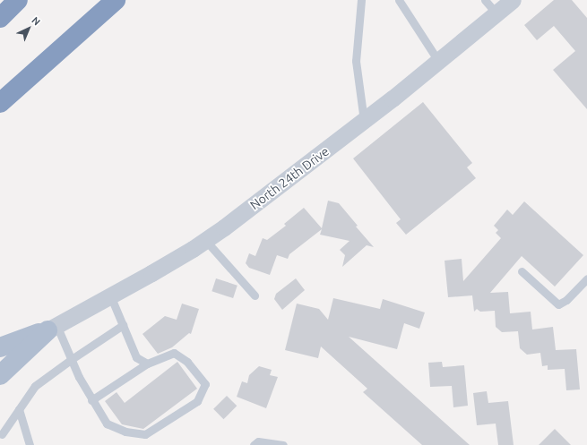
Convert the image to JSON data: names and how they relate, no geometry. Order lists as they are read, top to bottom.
{
  "streets": {
    "street": ["North 24th Drive"]
  },
  "north": "top right"
}
